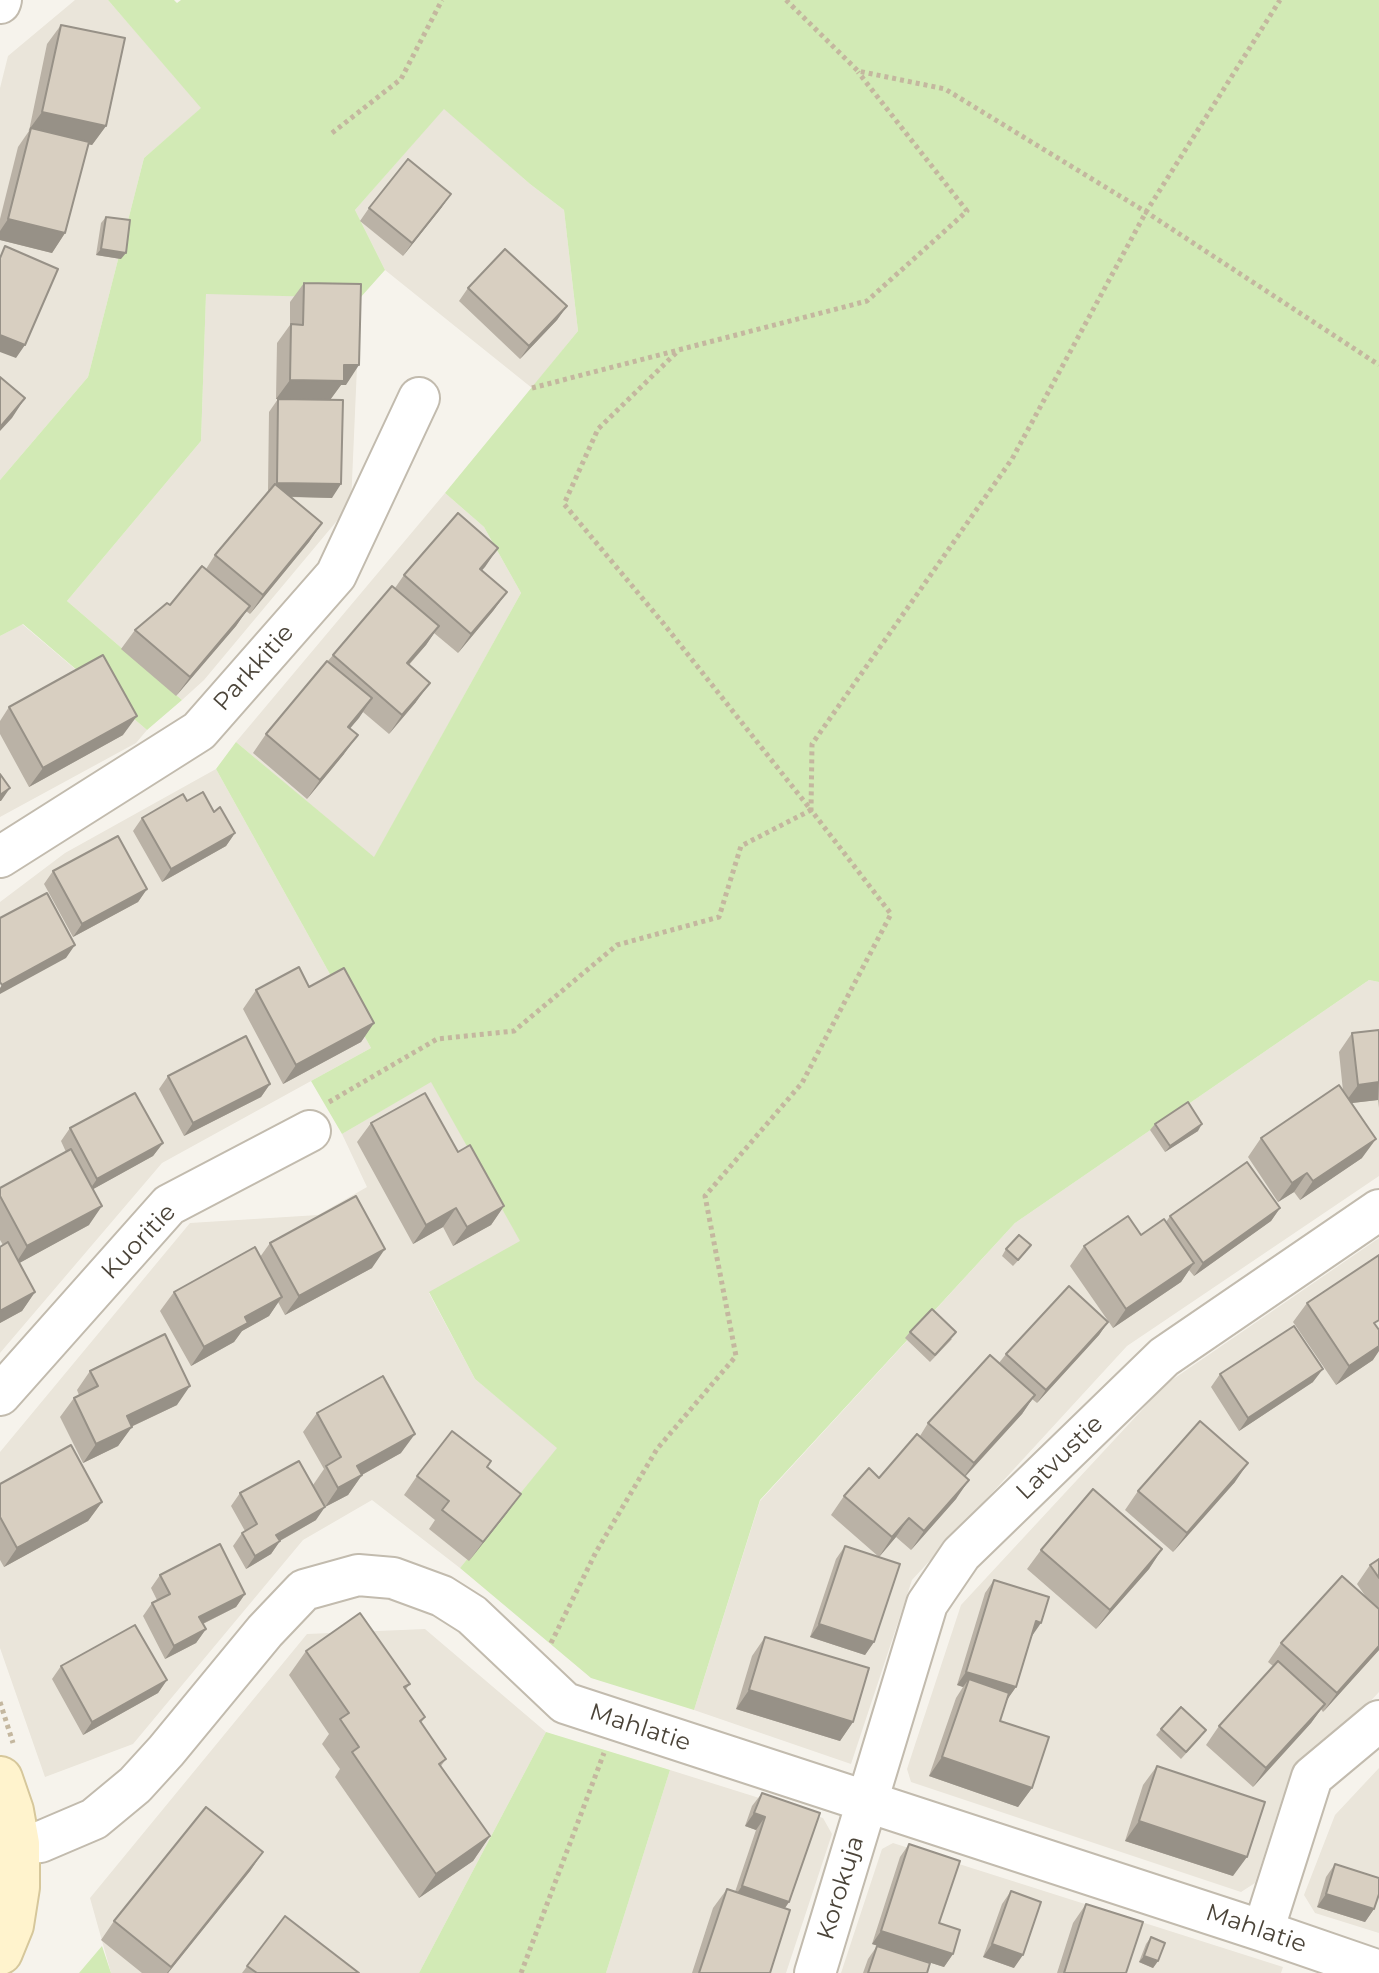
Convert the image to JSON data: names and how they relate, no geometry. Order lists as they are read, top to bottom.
{
  "streets": {
    "street": [
      "Parkkitie",
      "Kuoritie",
      "Latvustie",
      "Mahlatie",
      "Korokuja"
    ]
  },
  "crossings": [
    ["Latvustie", "Mahlatie"],
    ["Latvustie", "Korokuja"],
    ["Mahlatie", "Korokuja"]
  ]
}
